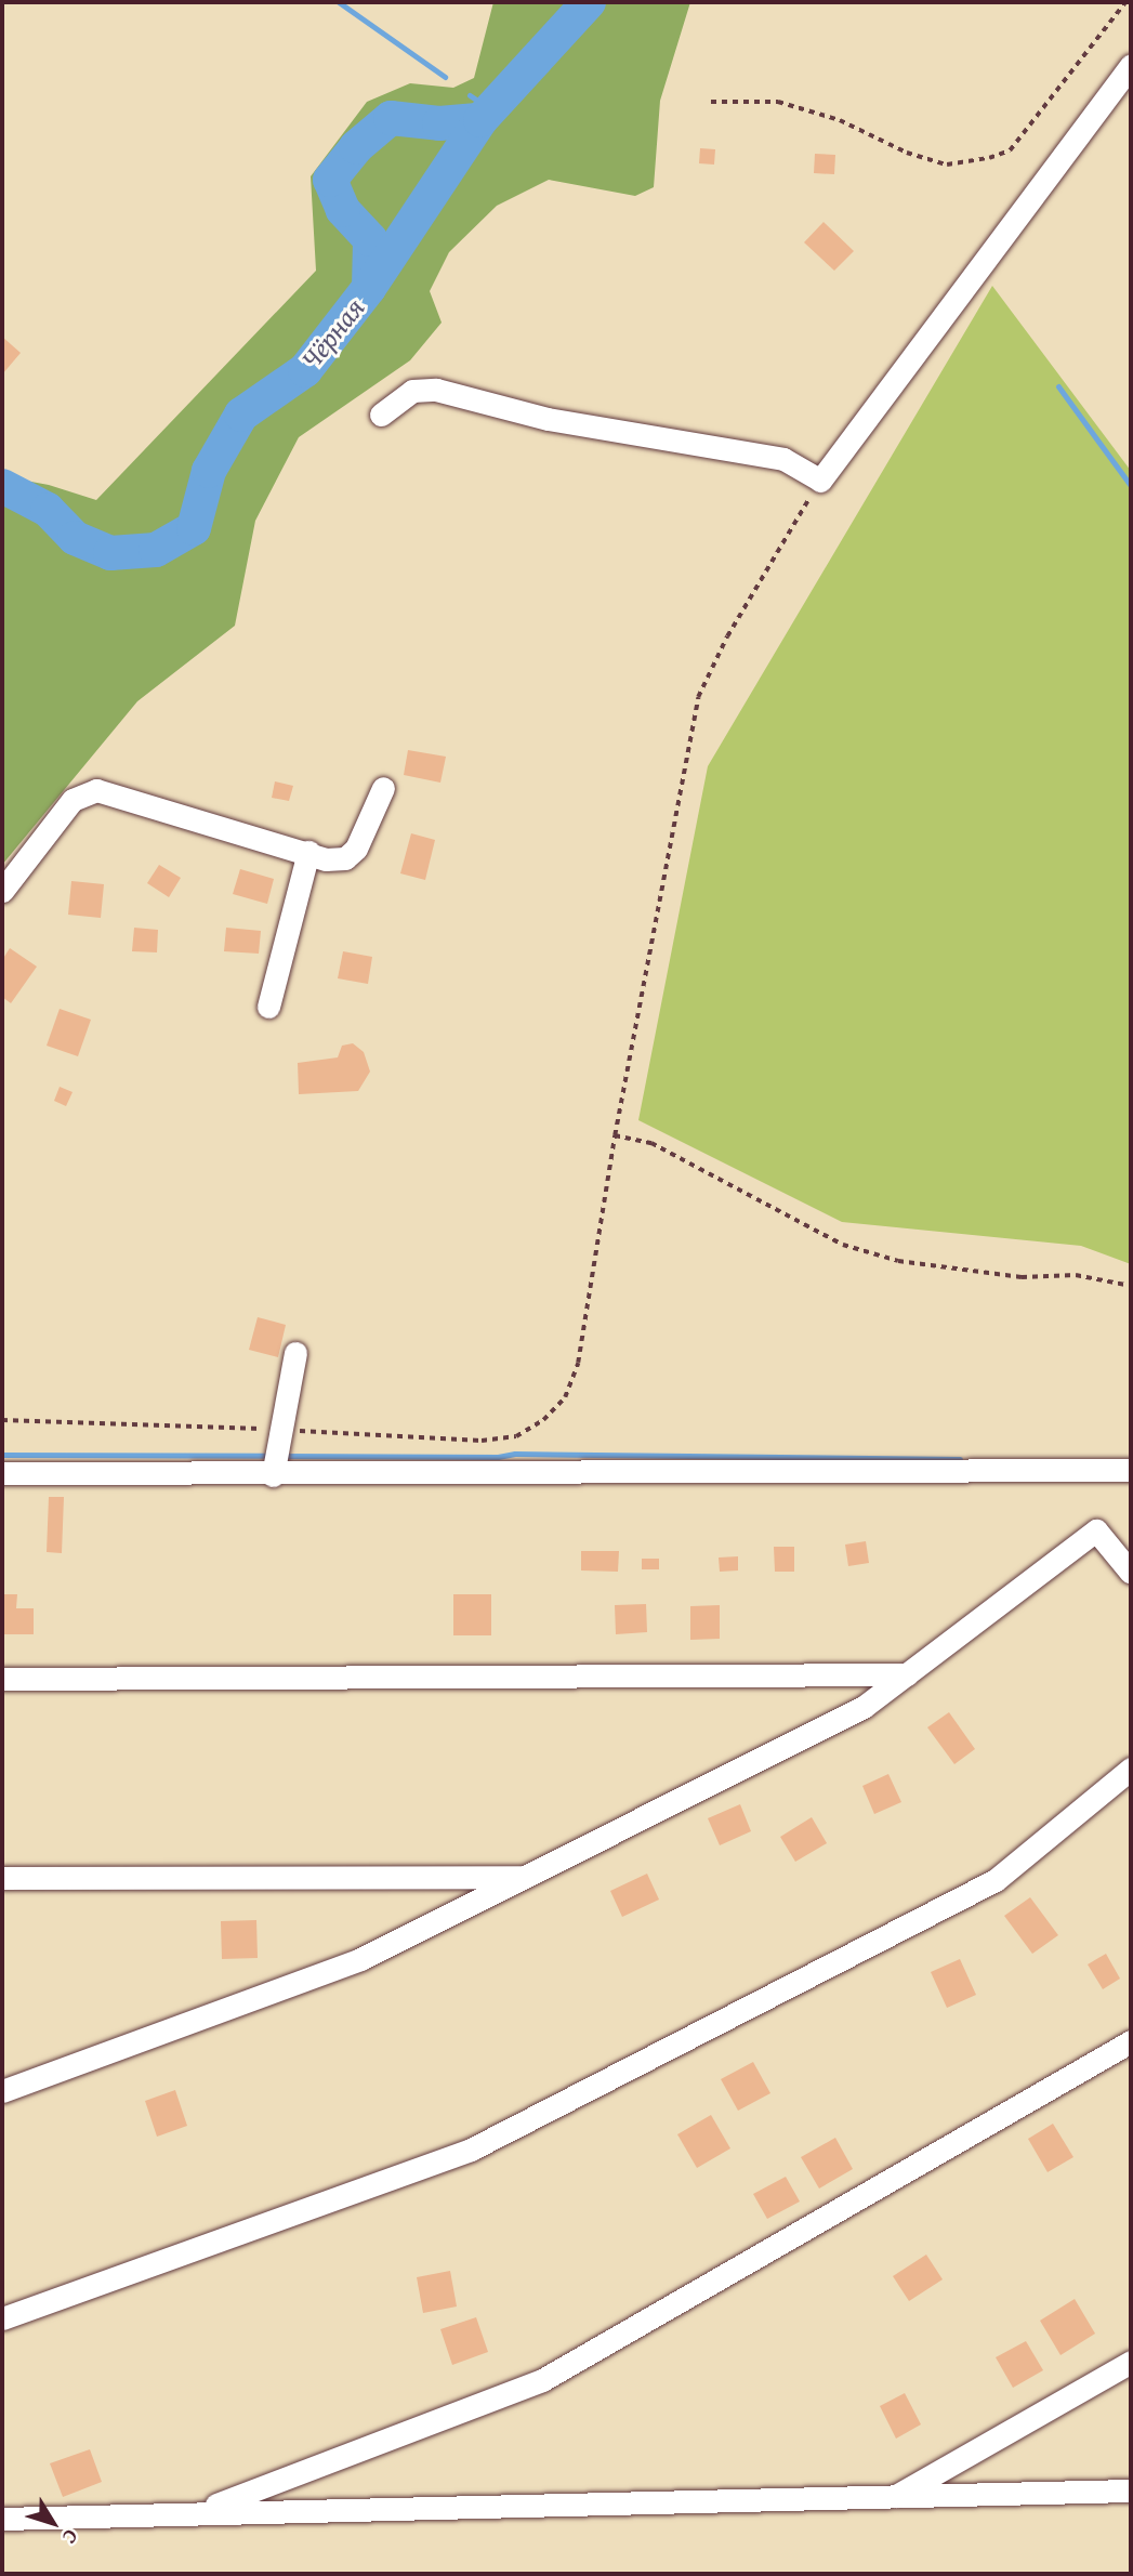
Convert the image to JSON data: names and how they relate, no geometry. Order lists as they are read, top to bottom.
{
  "water": ["Чёрная"],
  "north": "bottom right"
}
